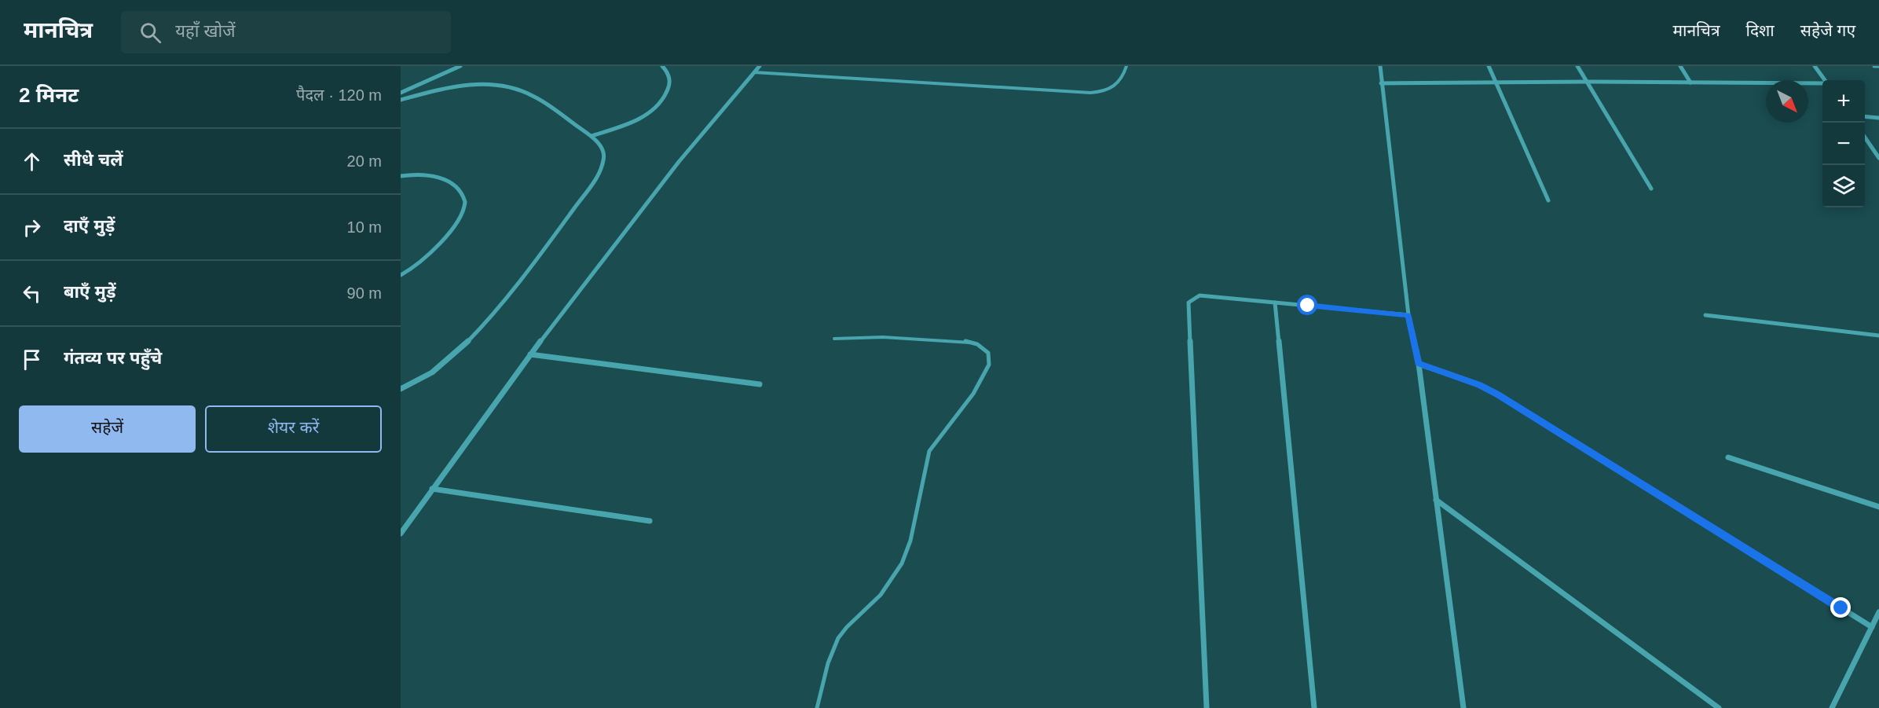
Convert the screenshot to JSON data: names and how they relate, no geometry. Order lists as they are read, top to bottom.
{
  "north": "bottom right",
  "page": {
    "header": "मानचित्र",
    "search": "यहाँ खोजें",
    "nav": ["मानचित्र", "दिशा", "सहेजे गए"],
    "heading": ["2 मिनट", "पैदल · 120 m"],
    "map_buttons": ["+", "−"],
    "list": [
      ["सीधे चलें", "20 m"],
      ["दाएँ मुड़ें", "10 m"],
      ["बाएँ मुड़ें", "90 m"],
      "गंतव्य पर पहुँचे"
    ],
    "buttons": ["सहेजें", "शेयर करें"]
  }
}
